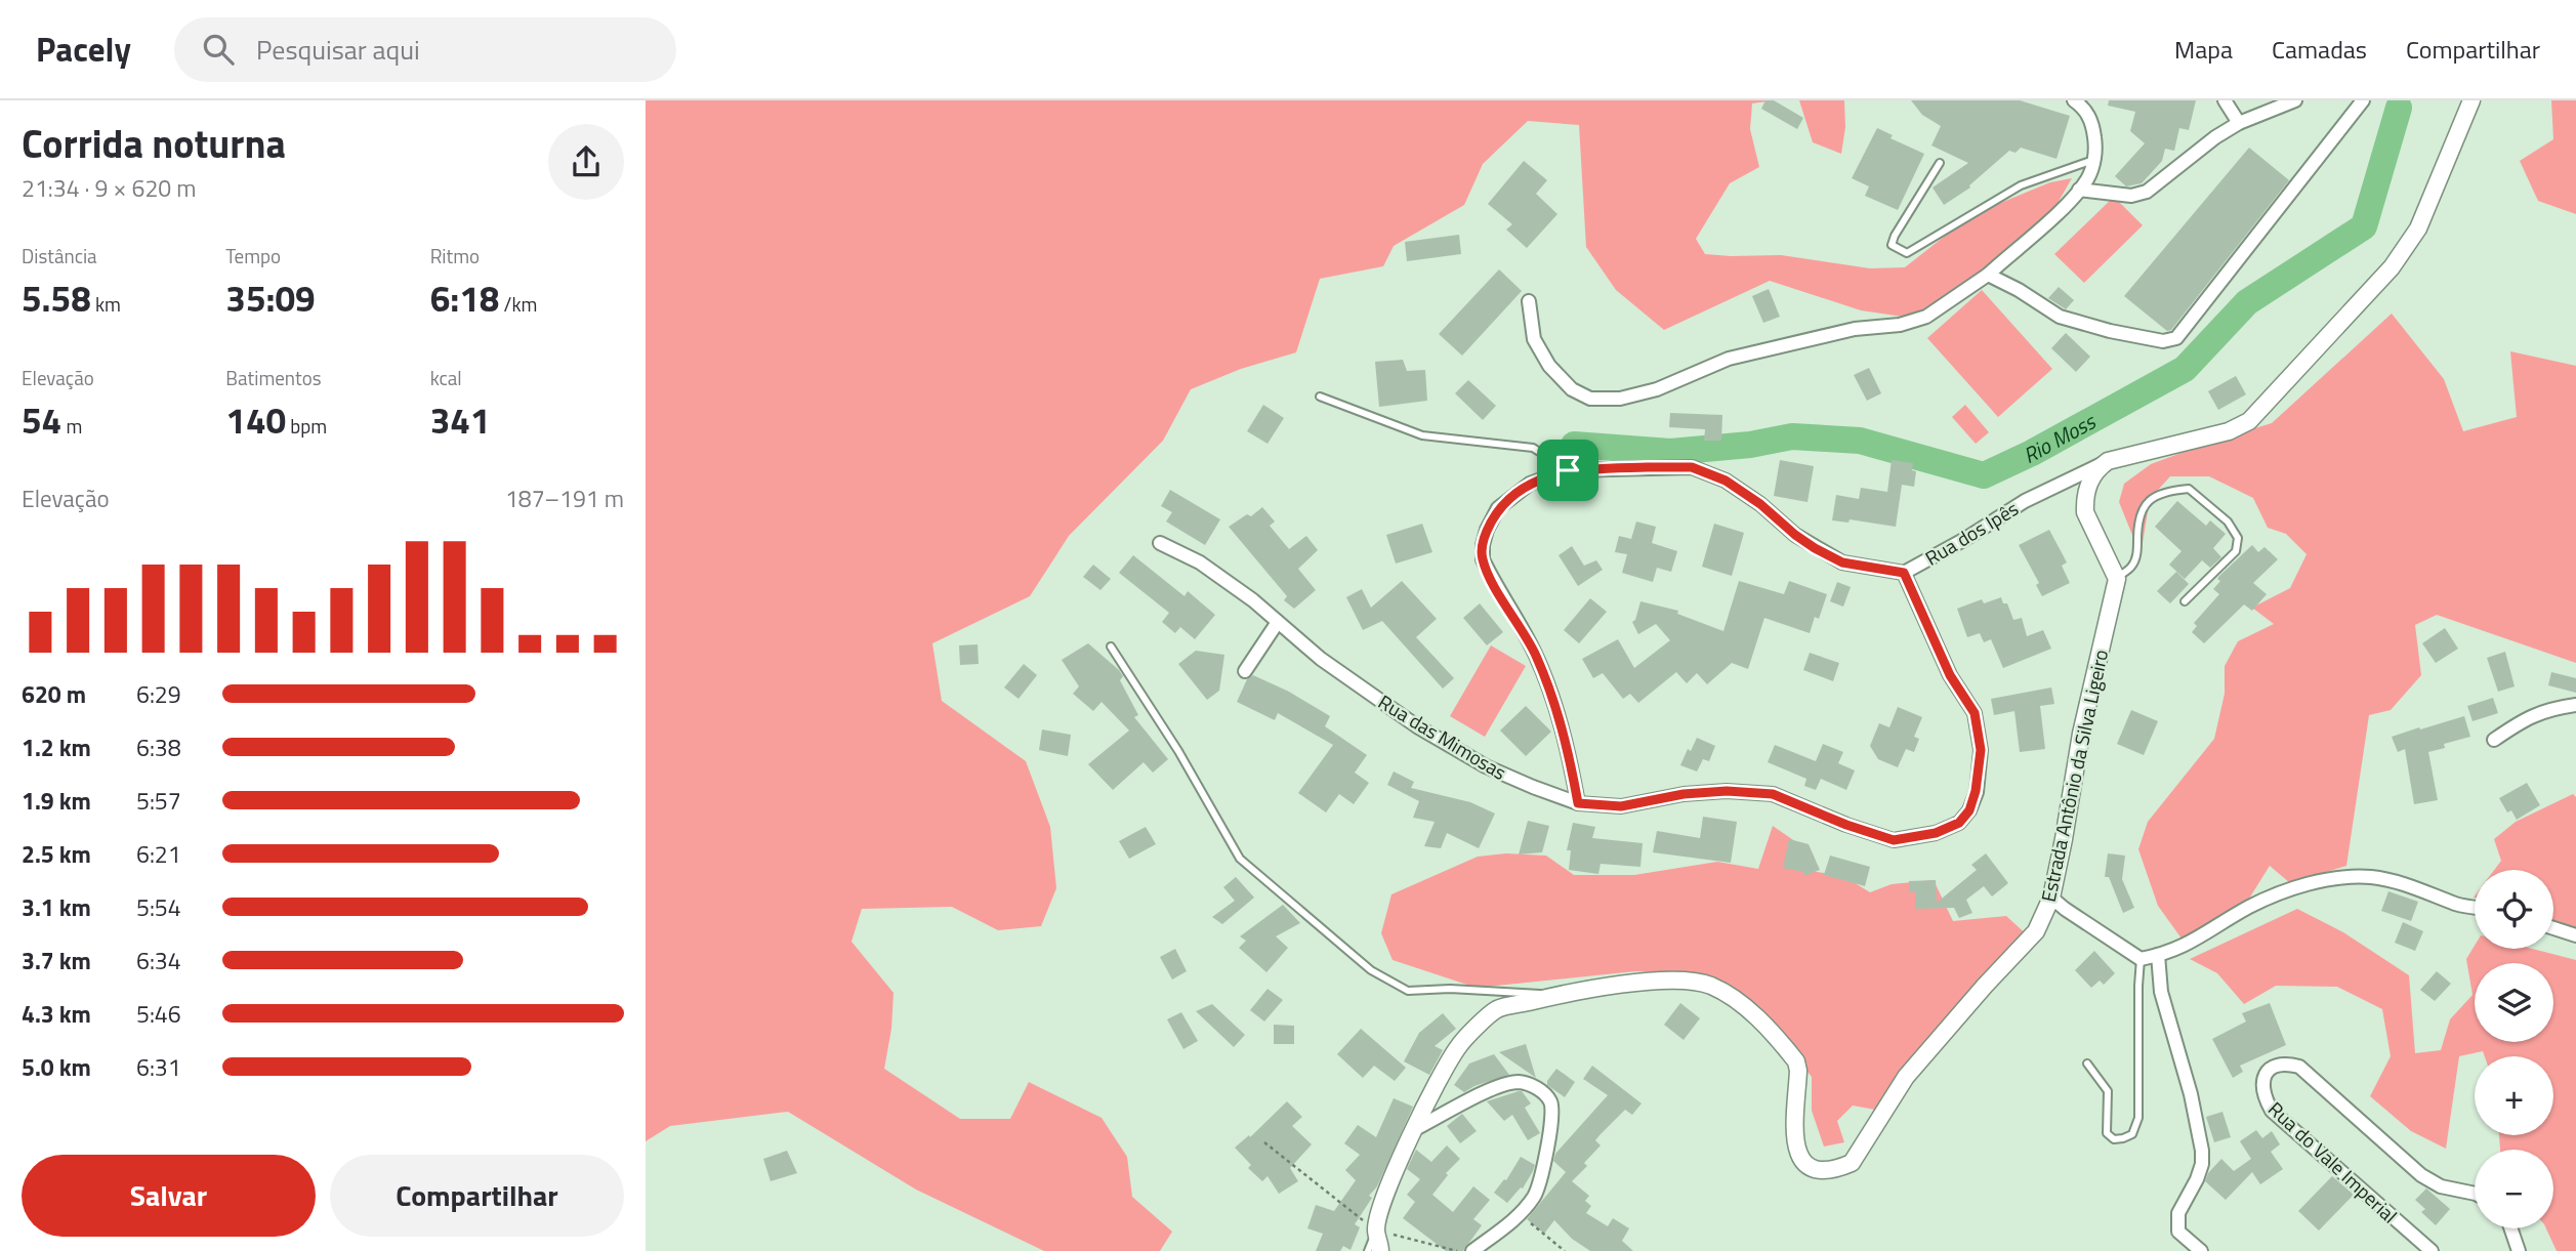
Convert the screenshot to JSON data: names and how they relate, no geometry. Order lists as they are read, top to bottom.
{
  "streets": {
    "street": [
      "Rua dos Ipês",
      "Rua das Mimosas",
      "Estrada Antônio da Silva Ligeiro",
      "Rua do Vale Imperial"
    ]
  },
  "crossings": [
    ["Rua dos Ipês", "Rua das Mimosas"]
  ],
  "water": ["Rio Moss"],
  "page": {
    "header": "Pacely",
    "search": "Pesquisar aqui",
    "nav": ["Mapa", "Camadas", "Compartilhar"],
    "heading": ["Corrida noturna", "21:34 · 9 × 620 m"],
    "stats": [
      ["Distância", "5.58 km"],
      ["Tempo", "35:09"],
      ["Ritmo", "6:18 /km"],
      ["Elevação", "54 m"],
      ["Batimentos", "140 bpm"],
      ["kcal", "341"]
    ],
    "chart": ["Elevação", "187–191 m"],
    "list": [
      {
        "name": "620 m",
        "note": "6:29"
      },
      {
        "name": "1.2 km",
        "note": "6:38"
      },
      {
        "name": "1.9 km",
        "note": "5:57"
      },
      {
        "name": "2.5 km",
        "note": "6:21"
      },
      {
        "name": "3.1 km",
        "note": "5:54"
      },
      {
        "name": "3.7 km",
        "note": "6:34"
      },
      {
        "name": "4.3 km",
        "note": "5:46"
      },
      {
        "name": "5.0 km",
        "note": "6:31"
      }
    ],
    "map_buttons": ["+", "−"],
    "buttons": ["Salvar", "Compartilhar"]
  }
}
